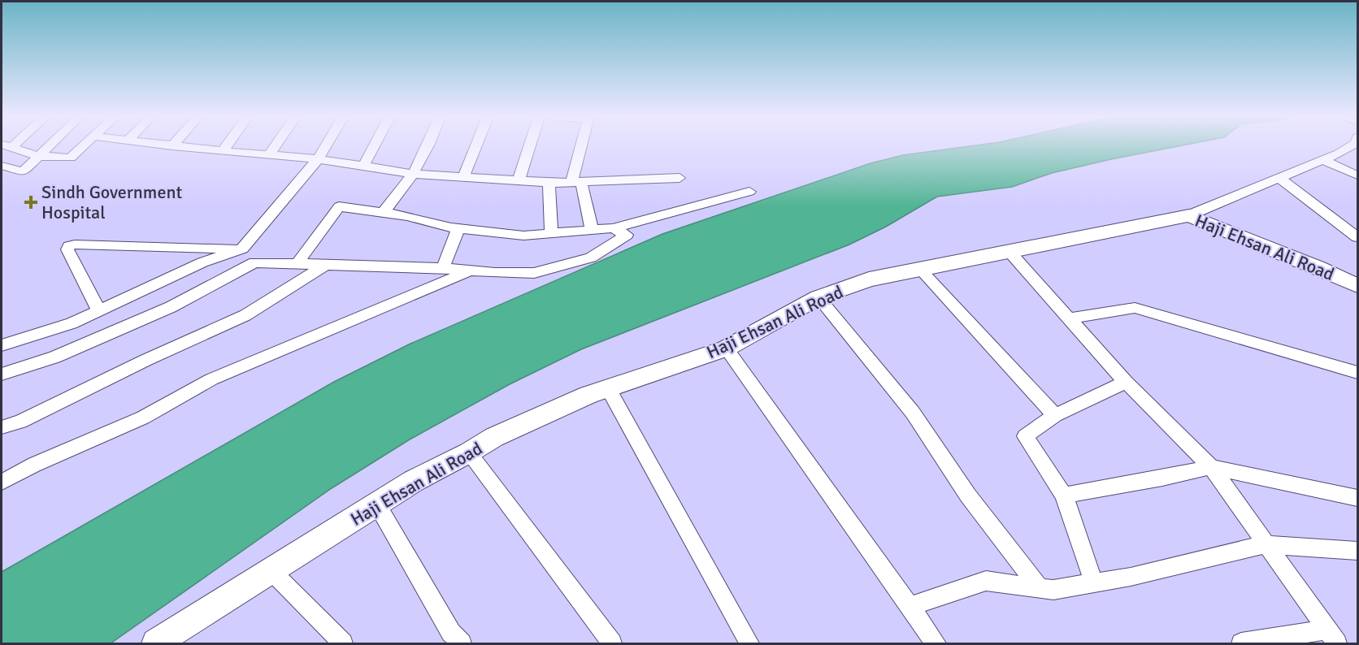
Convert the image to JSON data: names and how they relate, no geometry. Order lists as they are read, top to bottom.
{
  "streets": {
    "street": ["Haji Ehsan Ali Road"]
  },
  "places": {
    "health": ["Sindh Government Hospital"]
  }
}
